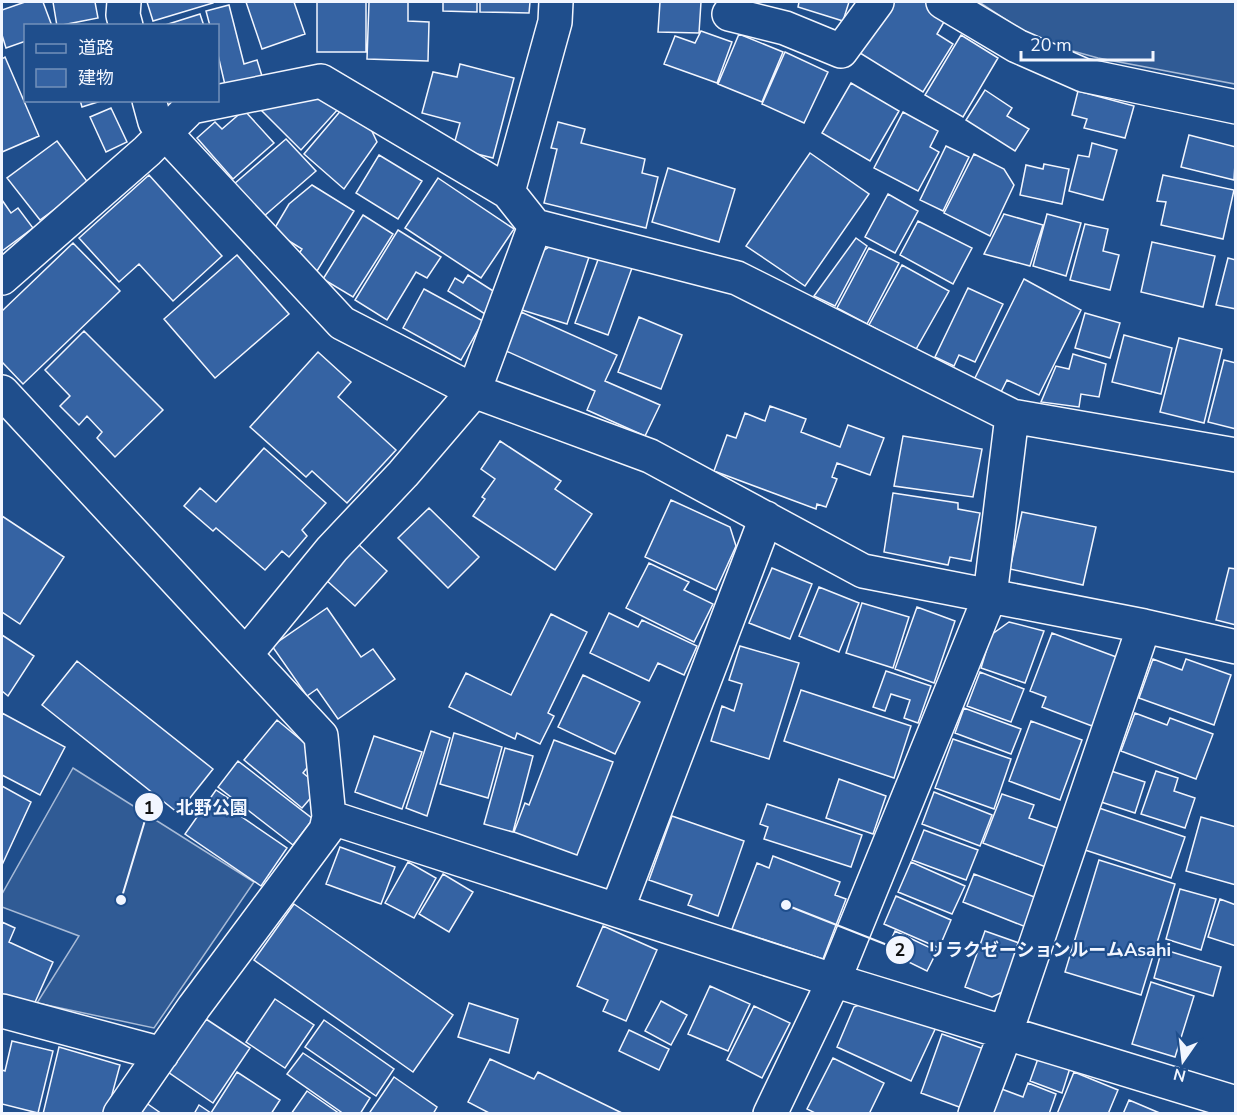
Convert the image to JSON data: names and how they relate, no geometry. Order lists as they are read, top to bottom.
{
  "places": ["北野公園", "リラクゼーションルームAsahi"],
  "legend": ["道路", "建物"],
  "scale_bar": "20 m",
  "north": "bottom"
}
